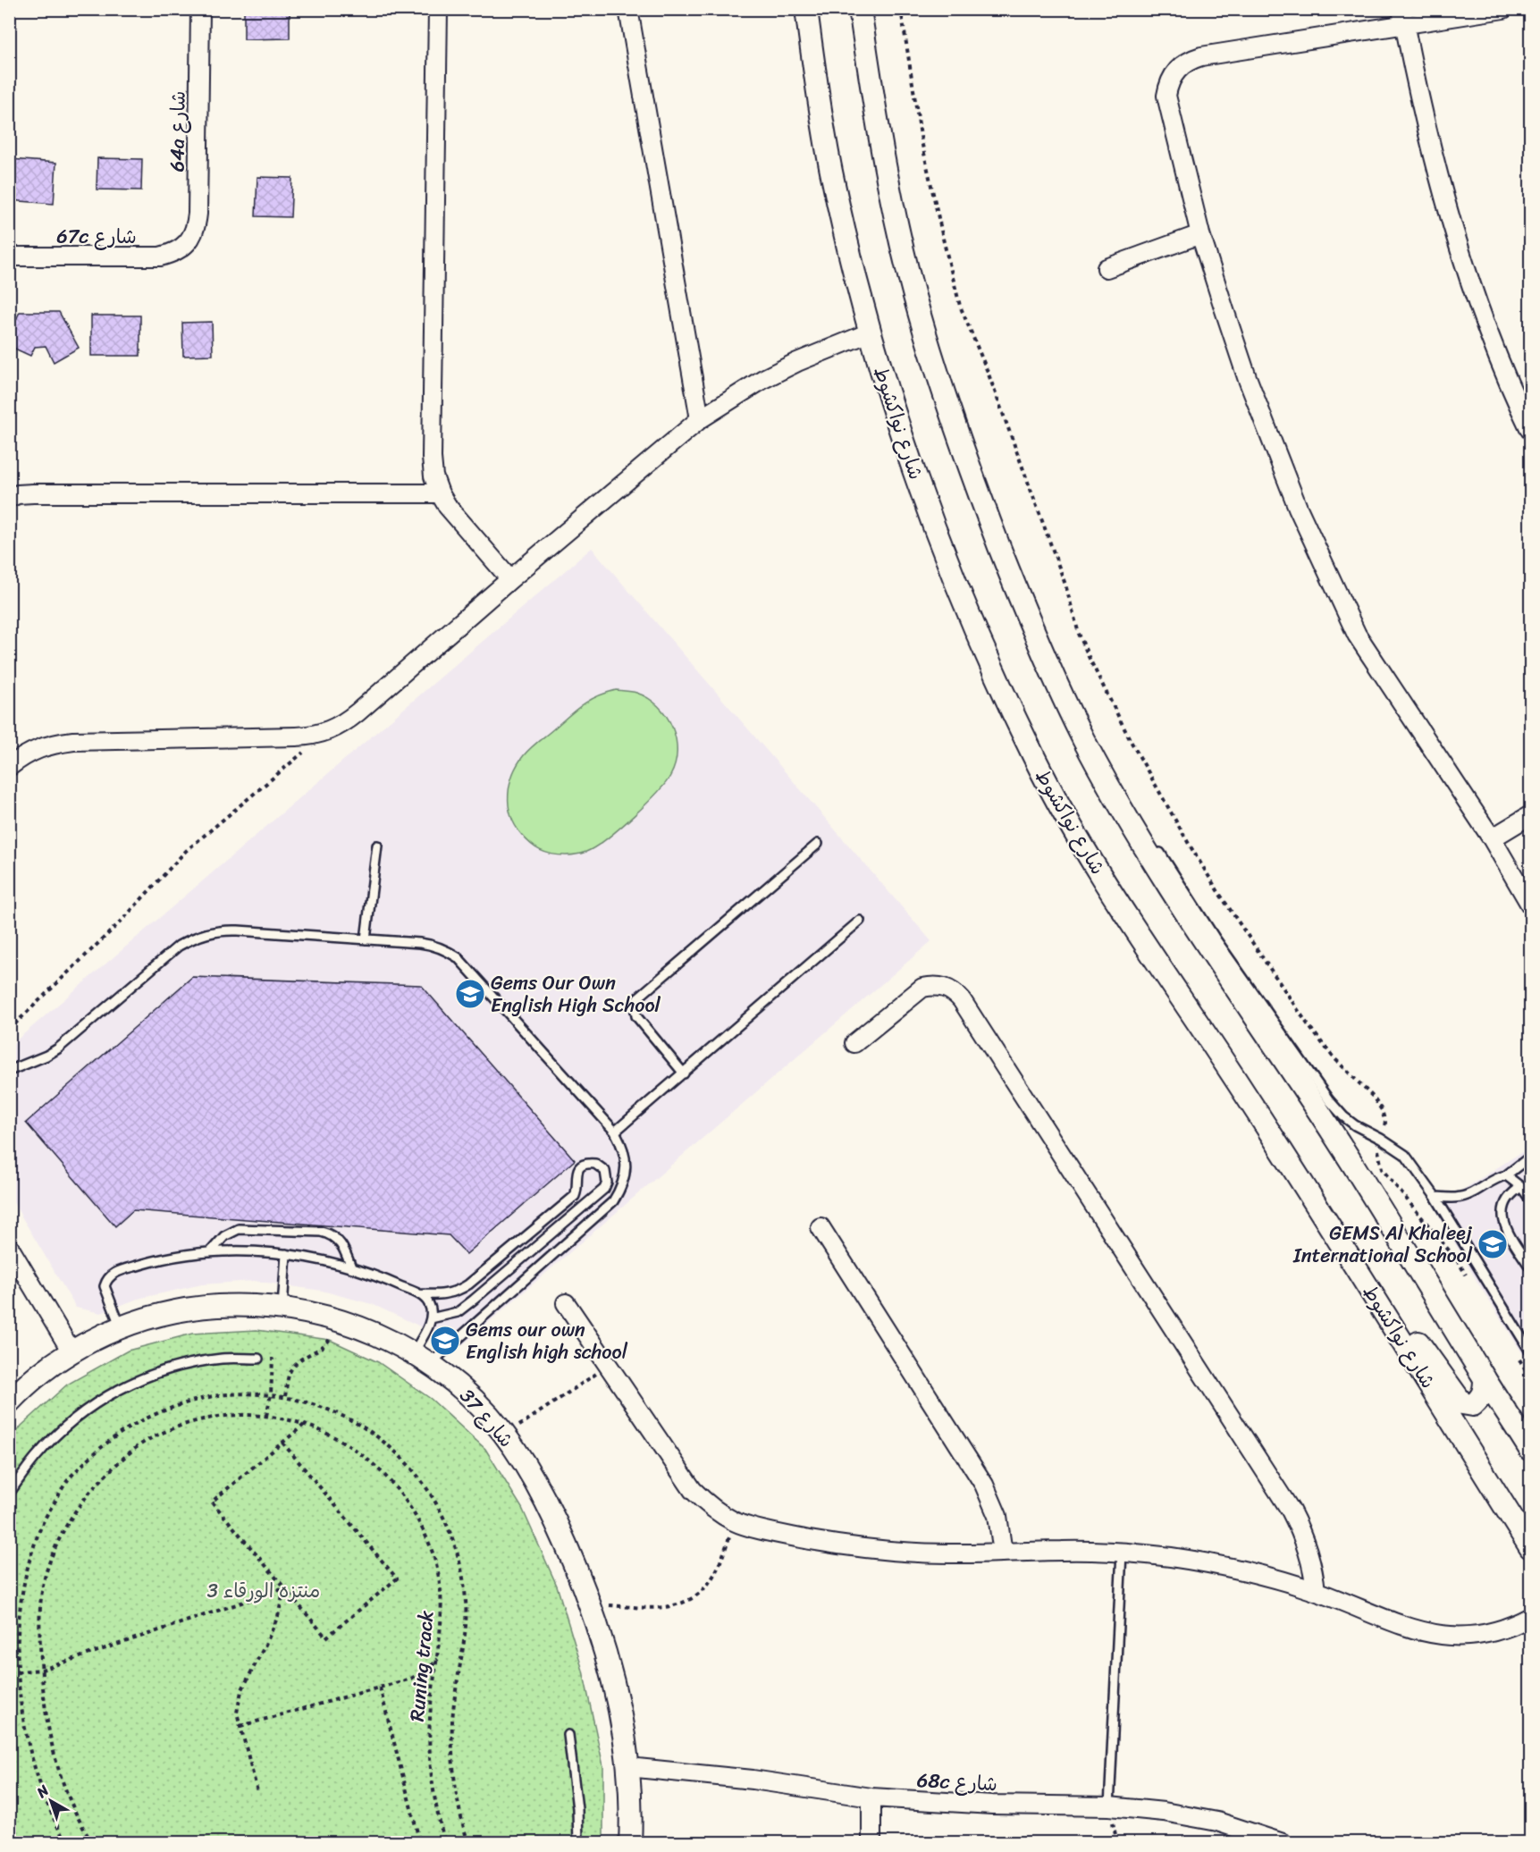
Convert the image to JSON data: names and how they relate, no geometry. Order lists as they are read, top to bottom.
{
  "streets": {
    "street": [
      "64a شارع",
      "67c شارع",
      "شارع نواكشوط",
      "شارع 37",
      "68c شارع"
    ],
    "path": ["Runing track"]
  },
  "crossings": [
    ["64a شارع", "67c شارع"],
    ["شارع 37", "68c شارع"]
  ],
  "parks": ["منتزه الورقاء 3"],
  "places": {
    "school or university": ["Gems Our Own English High School", "GEMS Al Khaleej International School", "Gems our own English high school"]
  },
  "north": "top left"
}
